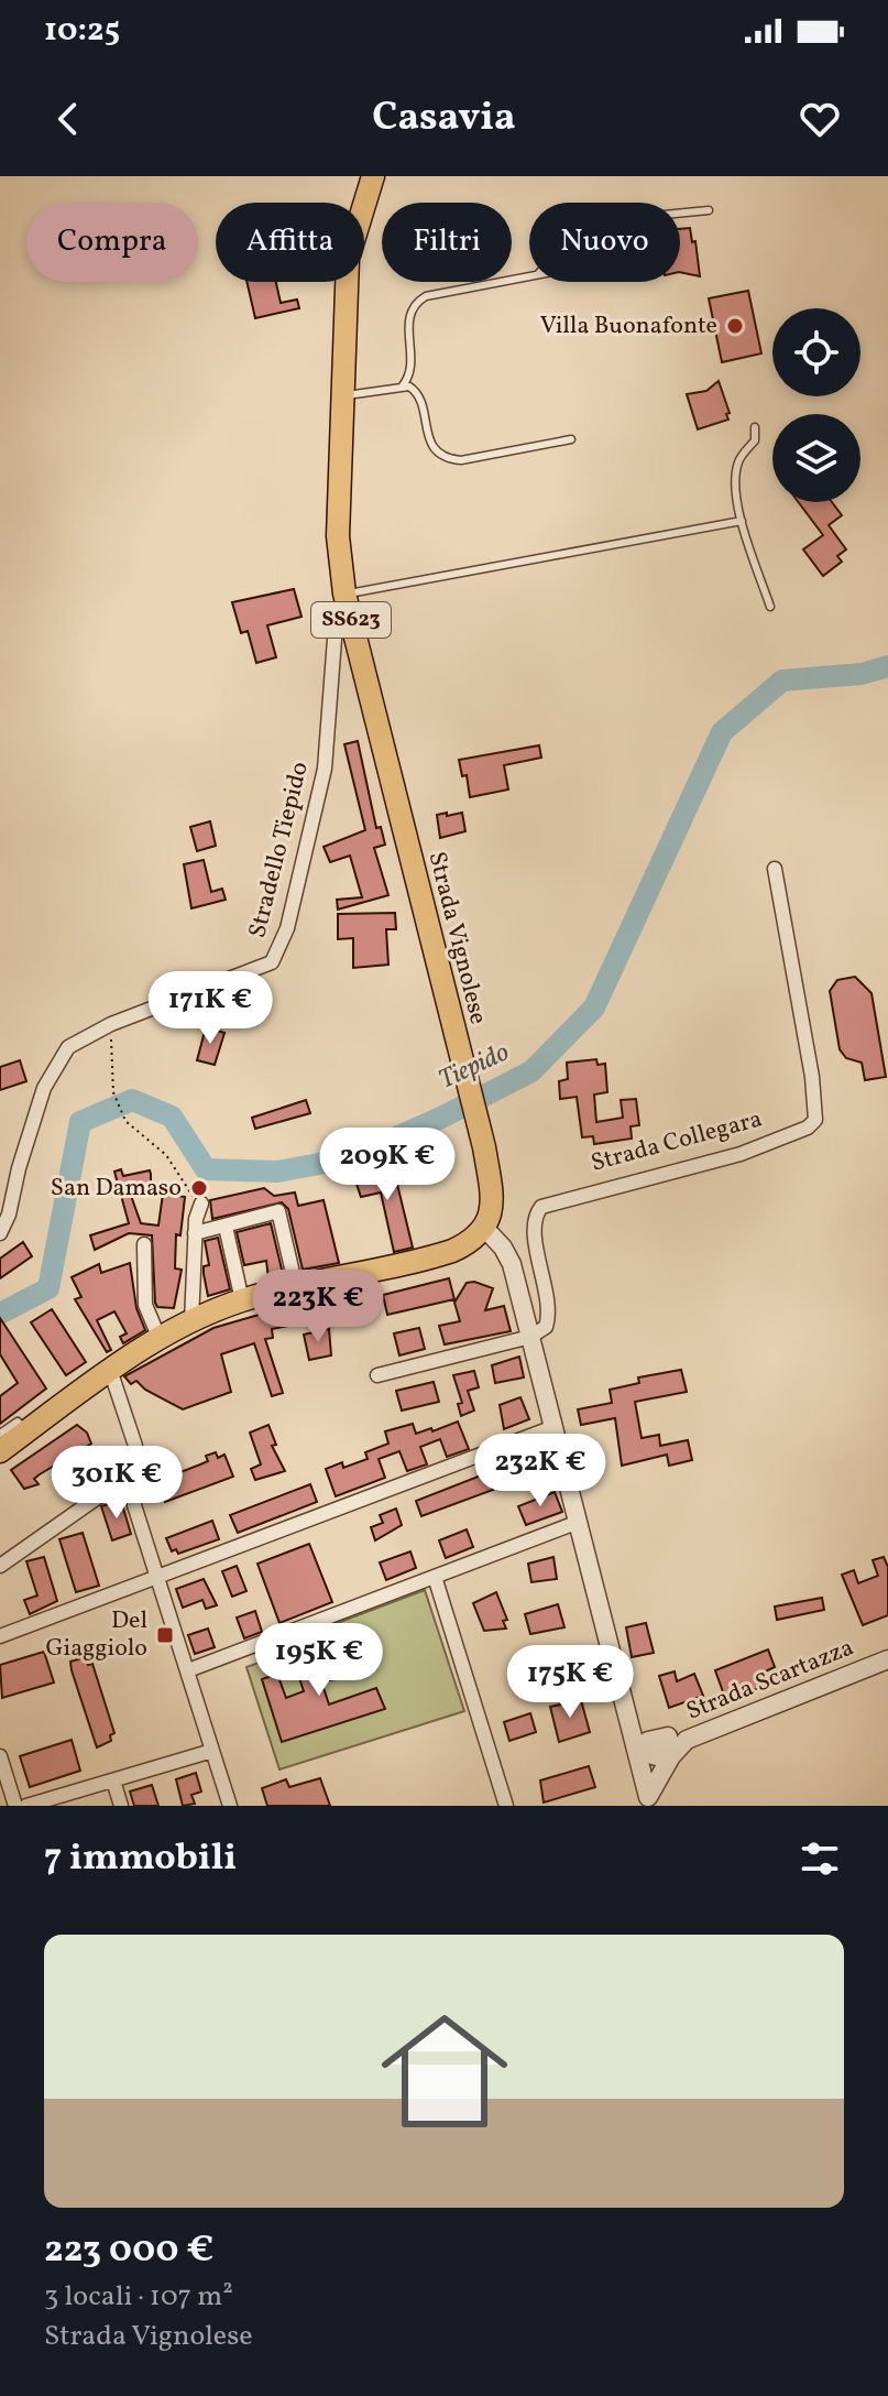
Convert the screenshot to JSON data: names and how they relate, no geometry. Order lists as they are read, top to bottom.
{
  "streets": {
    "main road": ["SS623", "Strada Vignolese"],
    "street": ["Stradello Tiepido", "Strada Collegara", "Strada Scartazza"]
  },
  "crossings": [
    ["Stradello Tiepido", "Strada Vignolese"]
  ],
  "water": ["Tiepido"],
  "places": {
    "other": ["Villa Buonafonte", "San Damaso"],
    "transit": ["Del Giaggiolo"]
  },
  "page": {
    "status": "10:25",
    "header": "Casavia",
    "chip": [
      "Compra",
      "Affitta",
      "Filtri",
      "Nuovo"
    ],
    "price": [
      "171K €",
      "209K €",
      "223K €",
      "232K €",
      "301K €",
      "195K €",
      "175K €"
    ],
    "heading": "7 immobili",
    "list": [
      {
        "name": "223 000 €",
        "note": "3 locali · 107 m² · Strada Vignolese"
      }
    ]
  }
}
